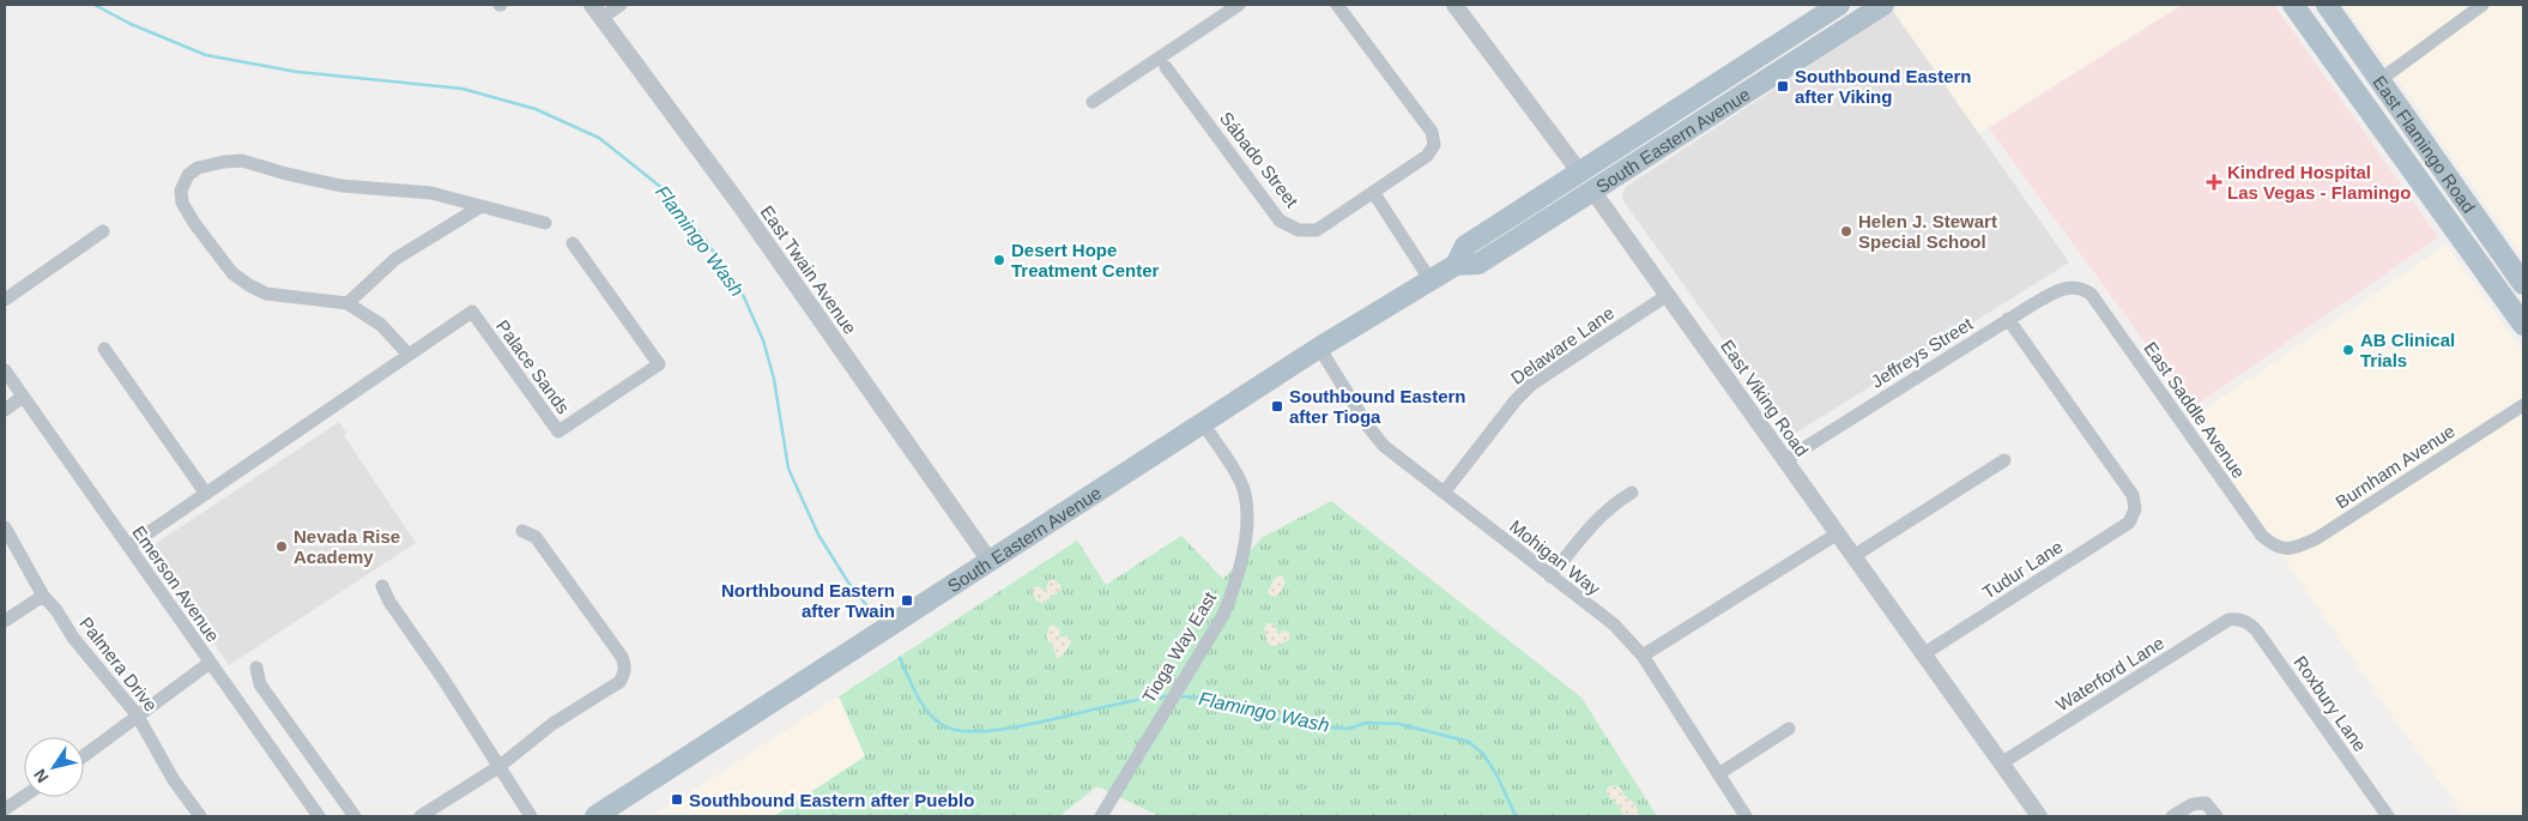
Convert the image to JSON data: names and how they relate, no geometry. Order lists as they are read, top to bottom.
{
  "streets": {
    "main road": ["South Eastern Avenue", "East Flamingo Road"],
    "street": [
      "Sábado Street",
      "East Twain Avenue",
      "Delaware Lane",
      "Jeffreys Street",
      "Palace Sands",
      "East Viking Road",
      "East Saddle Avenue",
      "Burnham Avenue",
      "Mohigan Way",
      "Tudur Lane",
      "Emerson Avenue",
      "Tioga Way East",
      "Palmera Drive",
      "Waterford Lane",
      "Roxbury Lane"
    ]
  },
  "crossings": [
    ["South Eastern Avenue", "East Twain Avenue"],
    ["South Eastern Avenue", "East Viking Road"],
    ["South Eastern Avenue", "Mohigan Way"],
    ["South Eastern Avenue", "Tioga Way East"],
    ["Delaware Lane", "East Viking Road"],
    ["Delaware Lane", "Mohigan Way"],
    ["Jeffreys Street", "East Viking Road"],
    ["Jeffreys Street", "East Saddle Avenue"],
    ["Jeffreys Street", "Tudur Lane"],
    ["East Viking Road", "Tudur Lane"],
    ["East Viking Road", "Waterford Lane"],
    ["East Saddle Avenue", "Burnham Avenue"],
    ["Waterford Lane", "Roxbury Lane"]
  ],
  "water": ["Flamingo Wash"],
  "places": {
    "transit": [
      "Southbound Eastern after Viking",
      "Southbound Eastern after Tioga",
      "Northbound Eastern after Twain",
      "Southbound Eastern after Pueblo"
    ],
    "health": ["Kindred Hospital Las Vegas - Flamingo"],
    "other": [
      "Helen J. Stewart Special School",
      "Desert Hope Treatment Center",
      "AB Clinical Trials",
      "Nevada Rise Academy"
    ]
  },
  "north": "bottom left"
}
